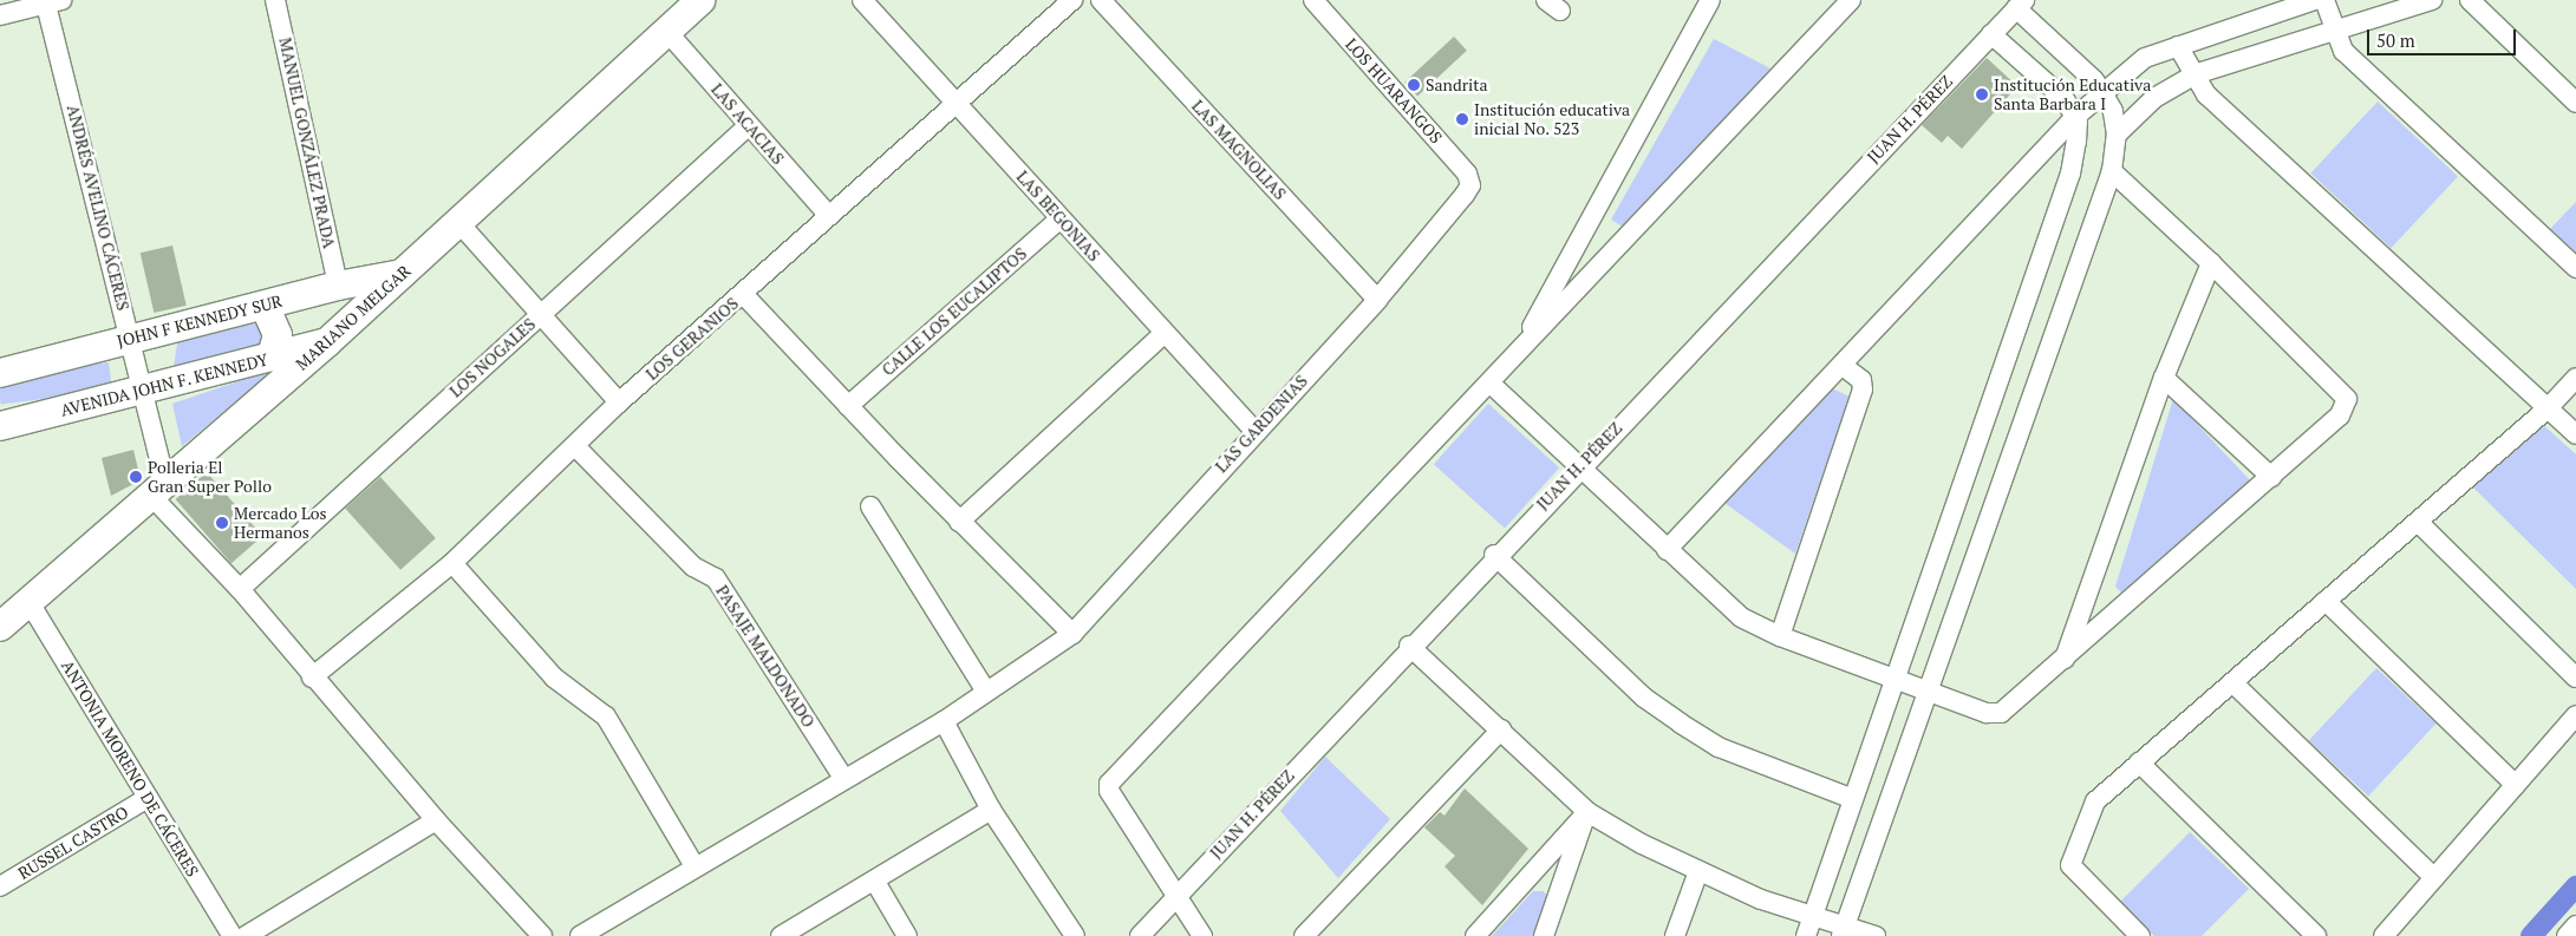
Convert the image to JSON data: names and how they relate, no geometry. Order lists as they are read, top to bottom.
{
  "streets": {
    "main road": ["MARIANO MELGAR", "JOHN F KENNEDY SUR", "AVENIDA JOHN F. KENNEDY"],
    "street": [
      "LOS HUARANGOS",
      "JUAN H. PÉREZ",
      "LAS ACACIAS",
      "MANUEL GONZÁLEZ PRADA",
      "LAS MAGNOLIAS",
      "ANDRÉS AVELINO CÁCERES",
      "LAS BEGONIAS",
      "CALLE LOS EUCALIPTOS",
      "LOS GERANIOS",
      "LOS NOGALES",
      "LAS GARDENIAS",
      "PASAJE MALDONADO",
      "ANTONIA MORENO DE CÁCERES",
      "RUSSEL CASTRO"
    ]
  },
  "crossings": [
    ["LOS HUARANGOS", "LAS GARDENIAS"],
    ["LAS ACACIAS", "MARIANO MELGAR"],
    ["LAS ACACIAS", "LOS GERANIOS"],
    ["LAS ACACIAS", "LOS NOGALES"],
    ["MANUEL GONZÁLEZ PRADA", "JOHN F KENNEDY SUR"],
    ["LAS MAGNOLIAS", "LAS GARDENIAS"],
    ["ANDRÉS AVELINO CÁCERES", "MARIANO MELGAR"],
    ["ANDRÉS AVELINO CÁCERES", "JOHN F KENNEDY SUR"],
    ["ANDRÉS AVELINO CÁCERES", "AVENIDA JOHN F. KENNEDY"],
    ["LAS BEGONIAS", "CALLE LOS EUCALIPTOS"],
    ["LAS BEGONIAS", "LOS GERANIOS"],
    ["LAS BEGONIAS", "LAS GARDENIAS"],
    ["MARIANO MELGAR", "JOHN F KENNEDY SUR"],
    ["MARIANO MELGAR", "AVENIDA JOHN F. KENNEDY"],
    ["MARIANO MELGAR", "ANTONIA MORENO DE CÁCERES"],
    ["LOS GERANIOS", "PASAJE MALDONADO"],
    ["LAS GARDENIAS", "PASAJE MALDONADO"],
    ["ANTONIA MORENO DE CÁCERES", "RUSSEL CASTRO"]
  ],
  "places": [
    "Sandrita",
    "Institución Educativa Santa Barbara I",
    "Institución educativa inicial No. 523",
    "Polleria El Gran Super Pollo",
    "Mercado Los Hermanos"
  ],
  "scale_bar": "50 m"
}
